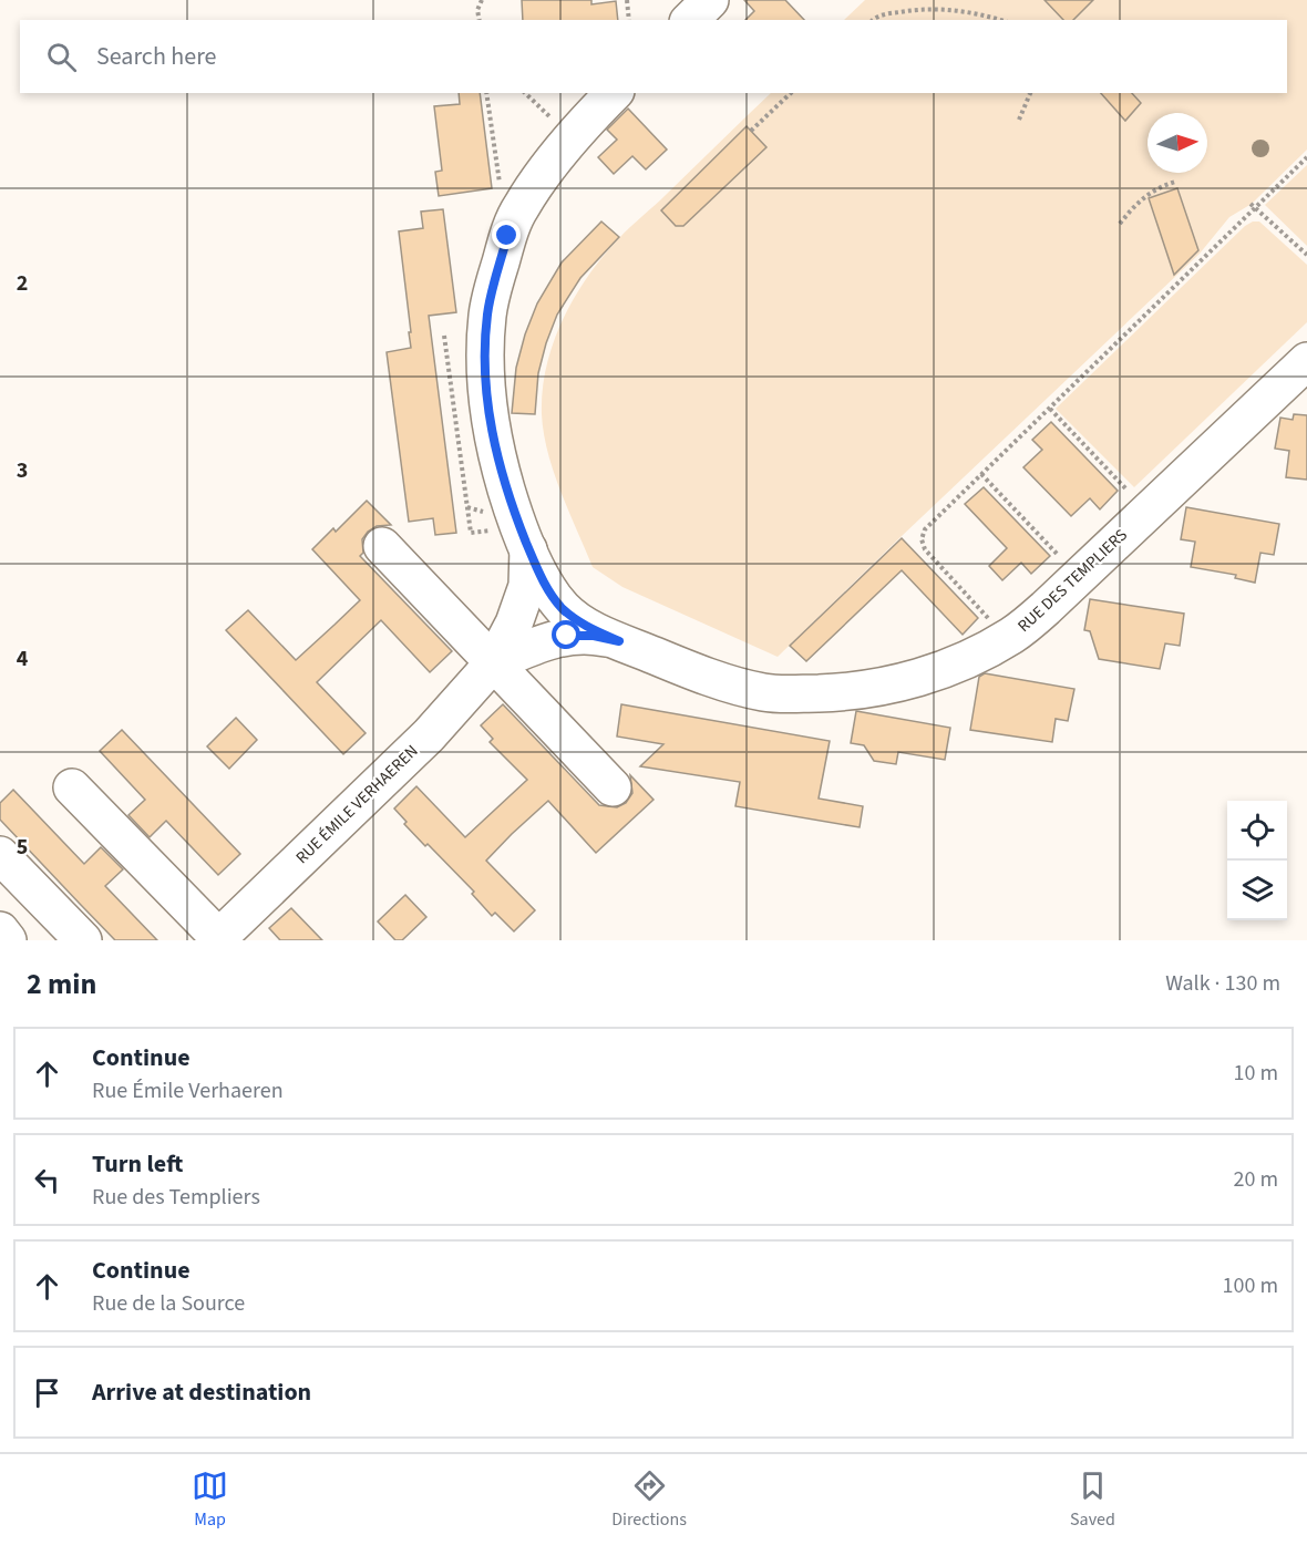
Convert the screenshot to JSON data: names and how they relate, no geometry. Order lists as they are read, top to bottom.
{
  "streets": {
    "street": ["RUE DES TEMPLIERS", "RUE ÉMILE VERHAEREN"]
  },
  "crossings": [
    ["RUE DES TEMPLIERS", "RUE ÉMILE VERHAEREN"]
  ],
  "north": "right",
  "page": {
    "search": "Search here",
    "heading": ["2 min", "Walk · 130 m"],
    "list": [
      ["Continue", "Rue Émile Verhaeren", "10 m"],
      ["Turn left", "Rue des Templiers", "20 m"],
      ["Continue", "Rue de la Source", "100 m"],
      "Arrive at destination"
    ],
    "nav": ["Map", "Directions", "Saved"]
  },
  "grid": {
    "rows": [
      "2",
      "3",
      "4",
      "5"
    ]
  }
}
